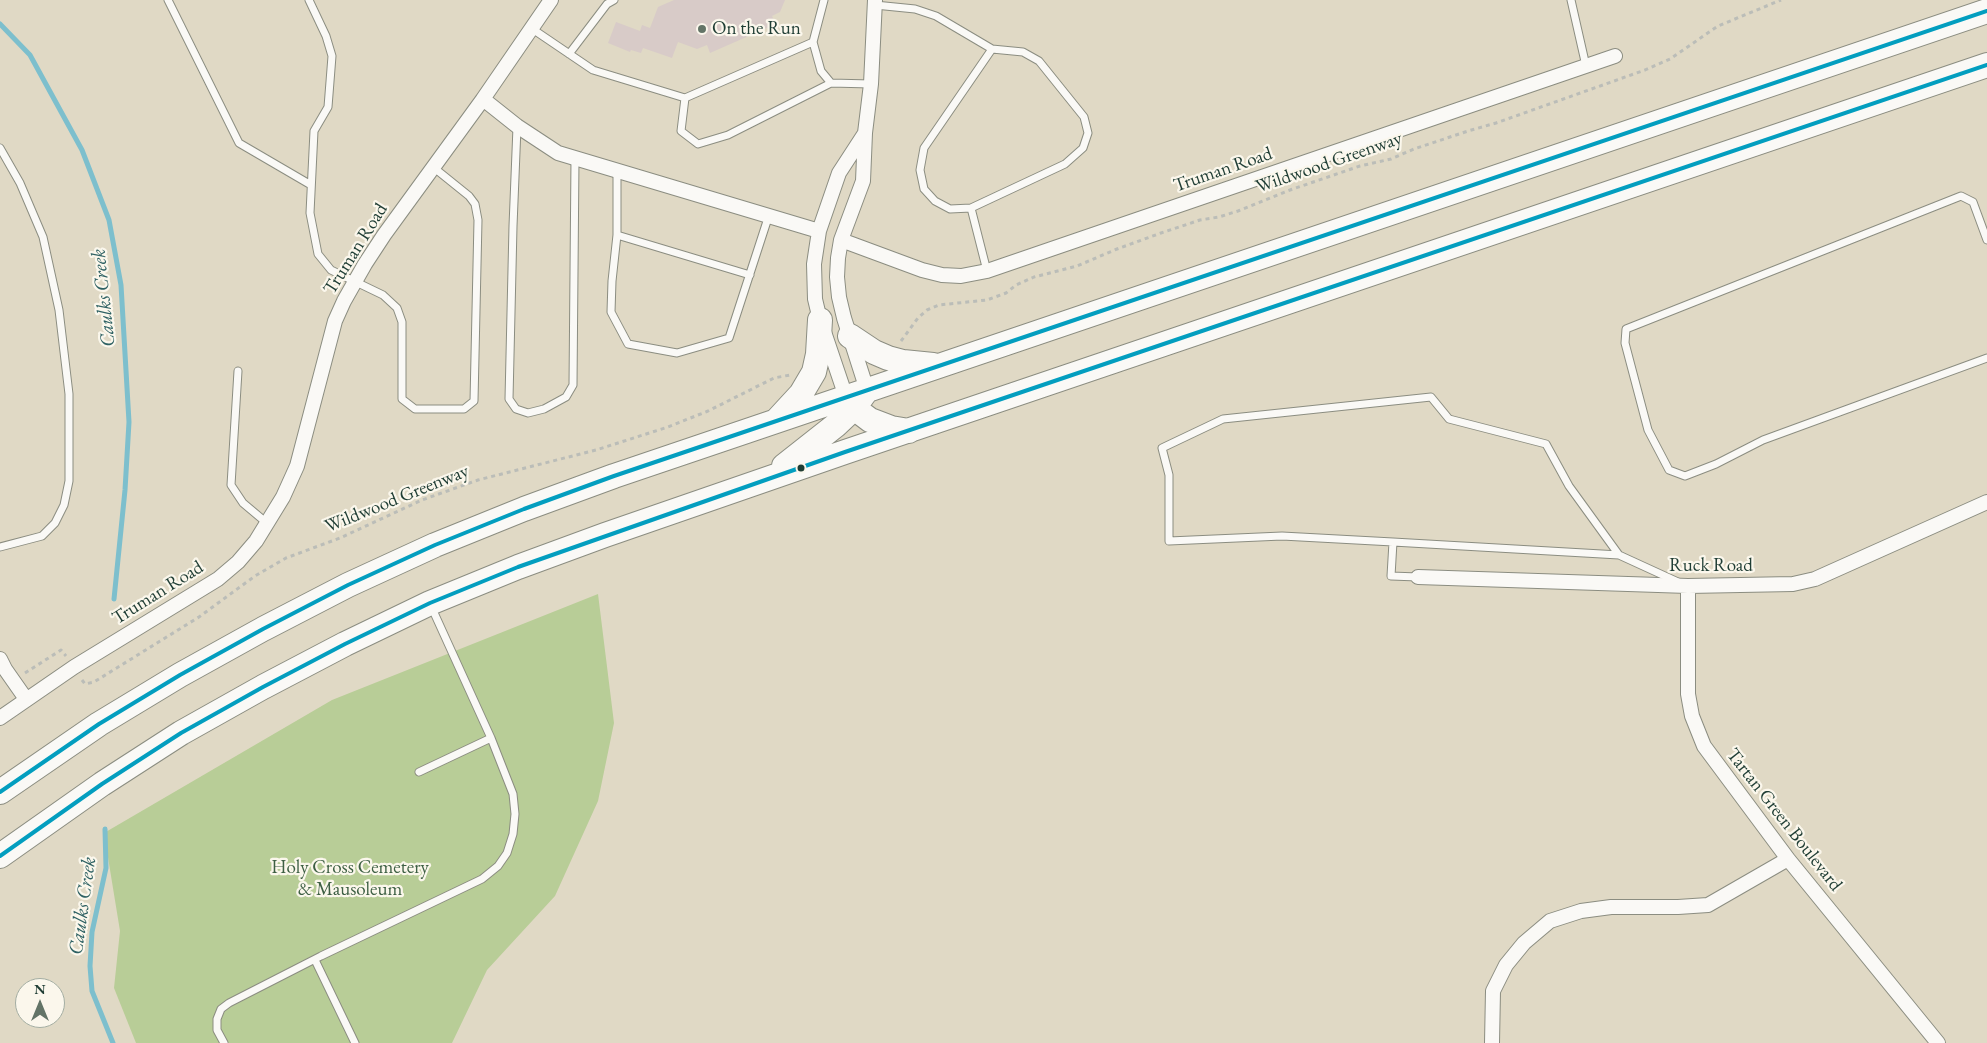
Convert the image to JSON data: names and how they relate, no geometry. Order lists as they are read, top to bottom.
{
  "streets": {
    "street": ["Truman Road", "Ruck Road", "Tartan Green Boulevard"],
    "path": ["Wildwood Greenway"]
  },
  "crossings": [
    ["Ruck Road", "Tartan Green Boulevard"]
  ],
  "water": ["Caulks Creek"],
  "parks": ["Holy Cross Cemetery & Mausoleum"],
  "places": ["On the Run"],
  "north": "top"
}
